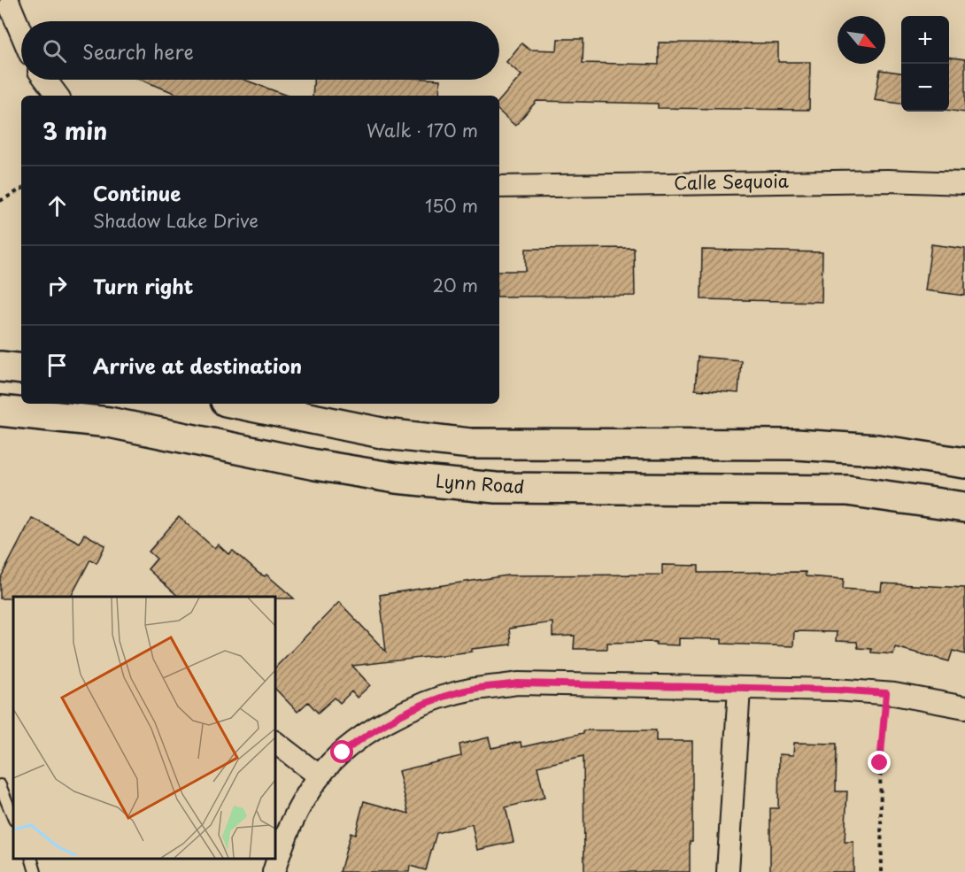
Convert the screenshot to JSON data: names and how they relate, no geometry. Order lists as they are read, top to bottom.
{
  "streets": {
    "main road": ["Lynn Road"],
    "street": ["Calle Sequoia"]
  },
  "north": "bottom right",
  "page": {
    "map_buttons": ["+", "−"],
    "search": "Search here",
    "heading": ["3 min", "Walk · 170 m"],
    "list": [
      ["Continue", "Shadow Lake Drive", "150 m"],
      ["Turn right", "20 m"],
      "Arrive at destination"
    ]
  }
}
